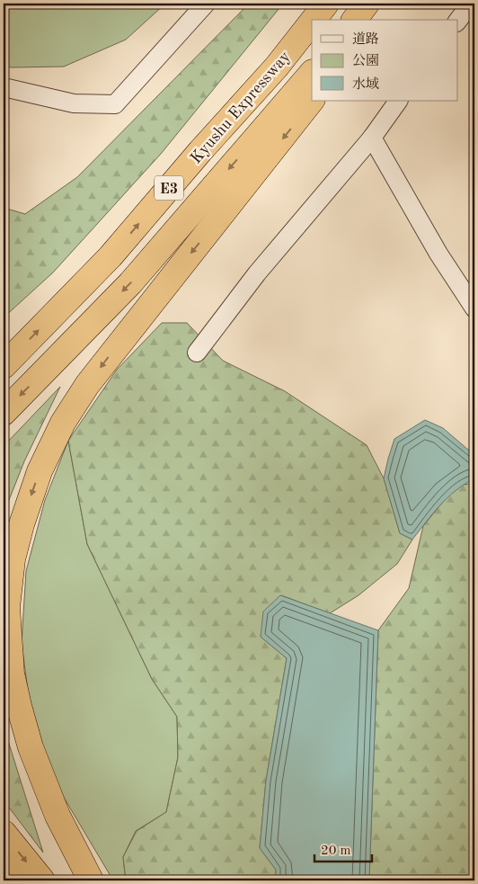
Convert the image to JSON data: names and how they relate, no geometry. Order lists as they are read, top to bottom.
{
  "streets": {
    "highway": ["Kyushu Expressway", "E3"]
  },
  "legend": ["道路", "公園", "水域"],
  "scale_bar": "20 m"
}
